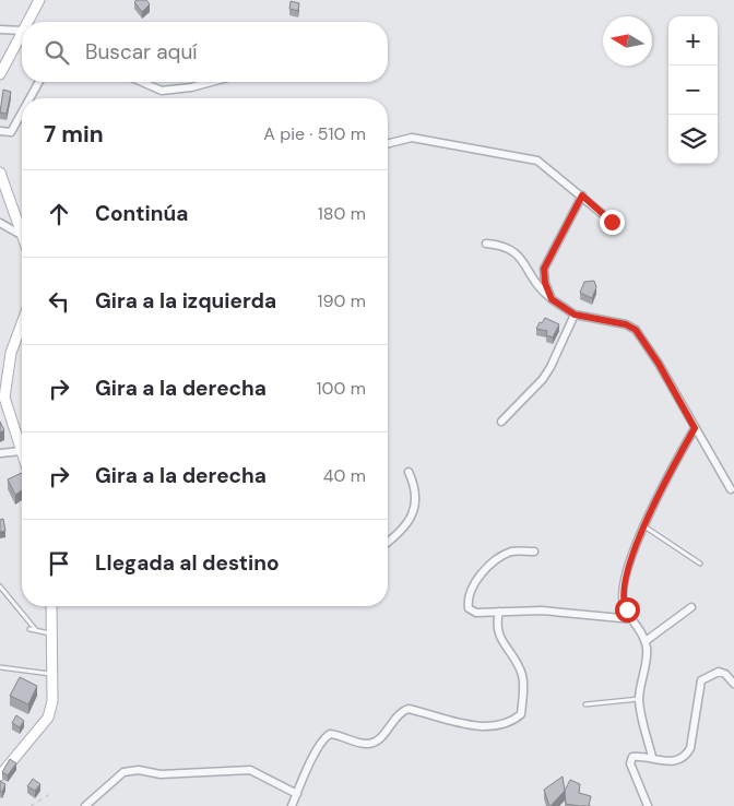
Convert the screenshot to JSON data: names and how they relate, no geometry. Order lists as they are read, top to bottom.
{
  "north": "left",
  "page": {
    "map_buttons": ["+", "−"],
    "search": "Buscar aquí",
    "heading": ["7 min", "A pie · 510 m"],
    "list": [
      ["Continúa", "180 m"],
      ["Gira a la izquierda", "190 m"],
      ["Gira a la derecha", "100 m"],
      ["Gira a la derecha", "40 m"],
      "Llegada al destino"
    ]
  }
}
